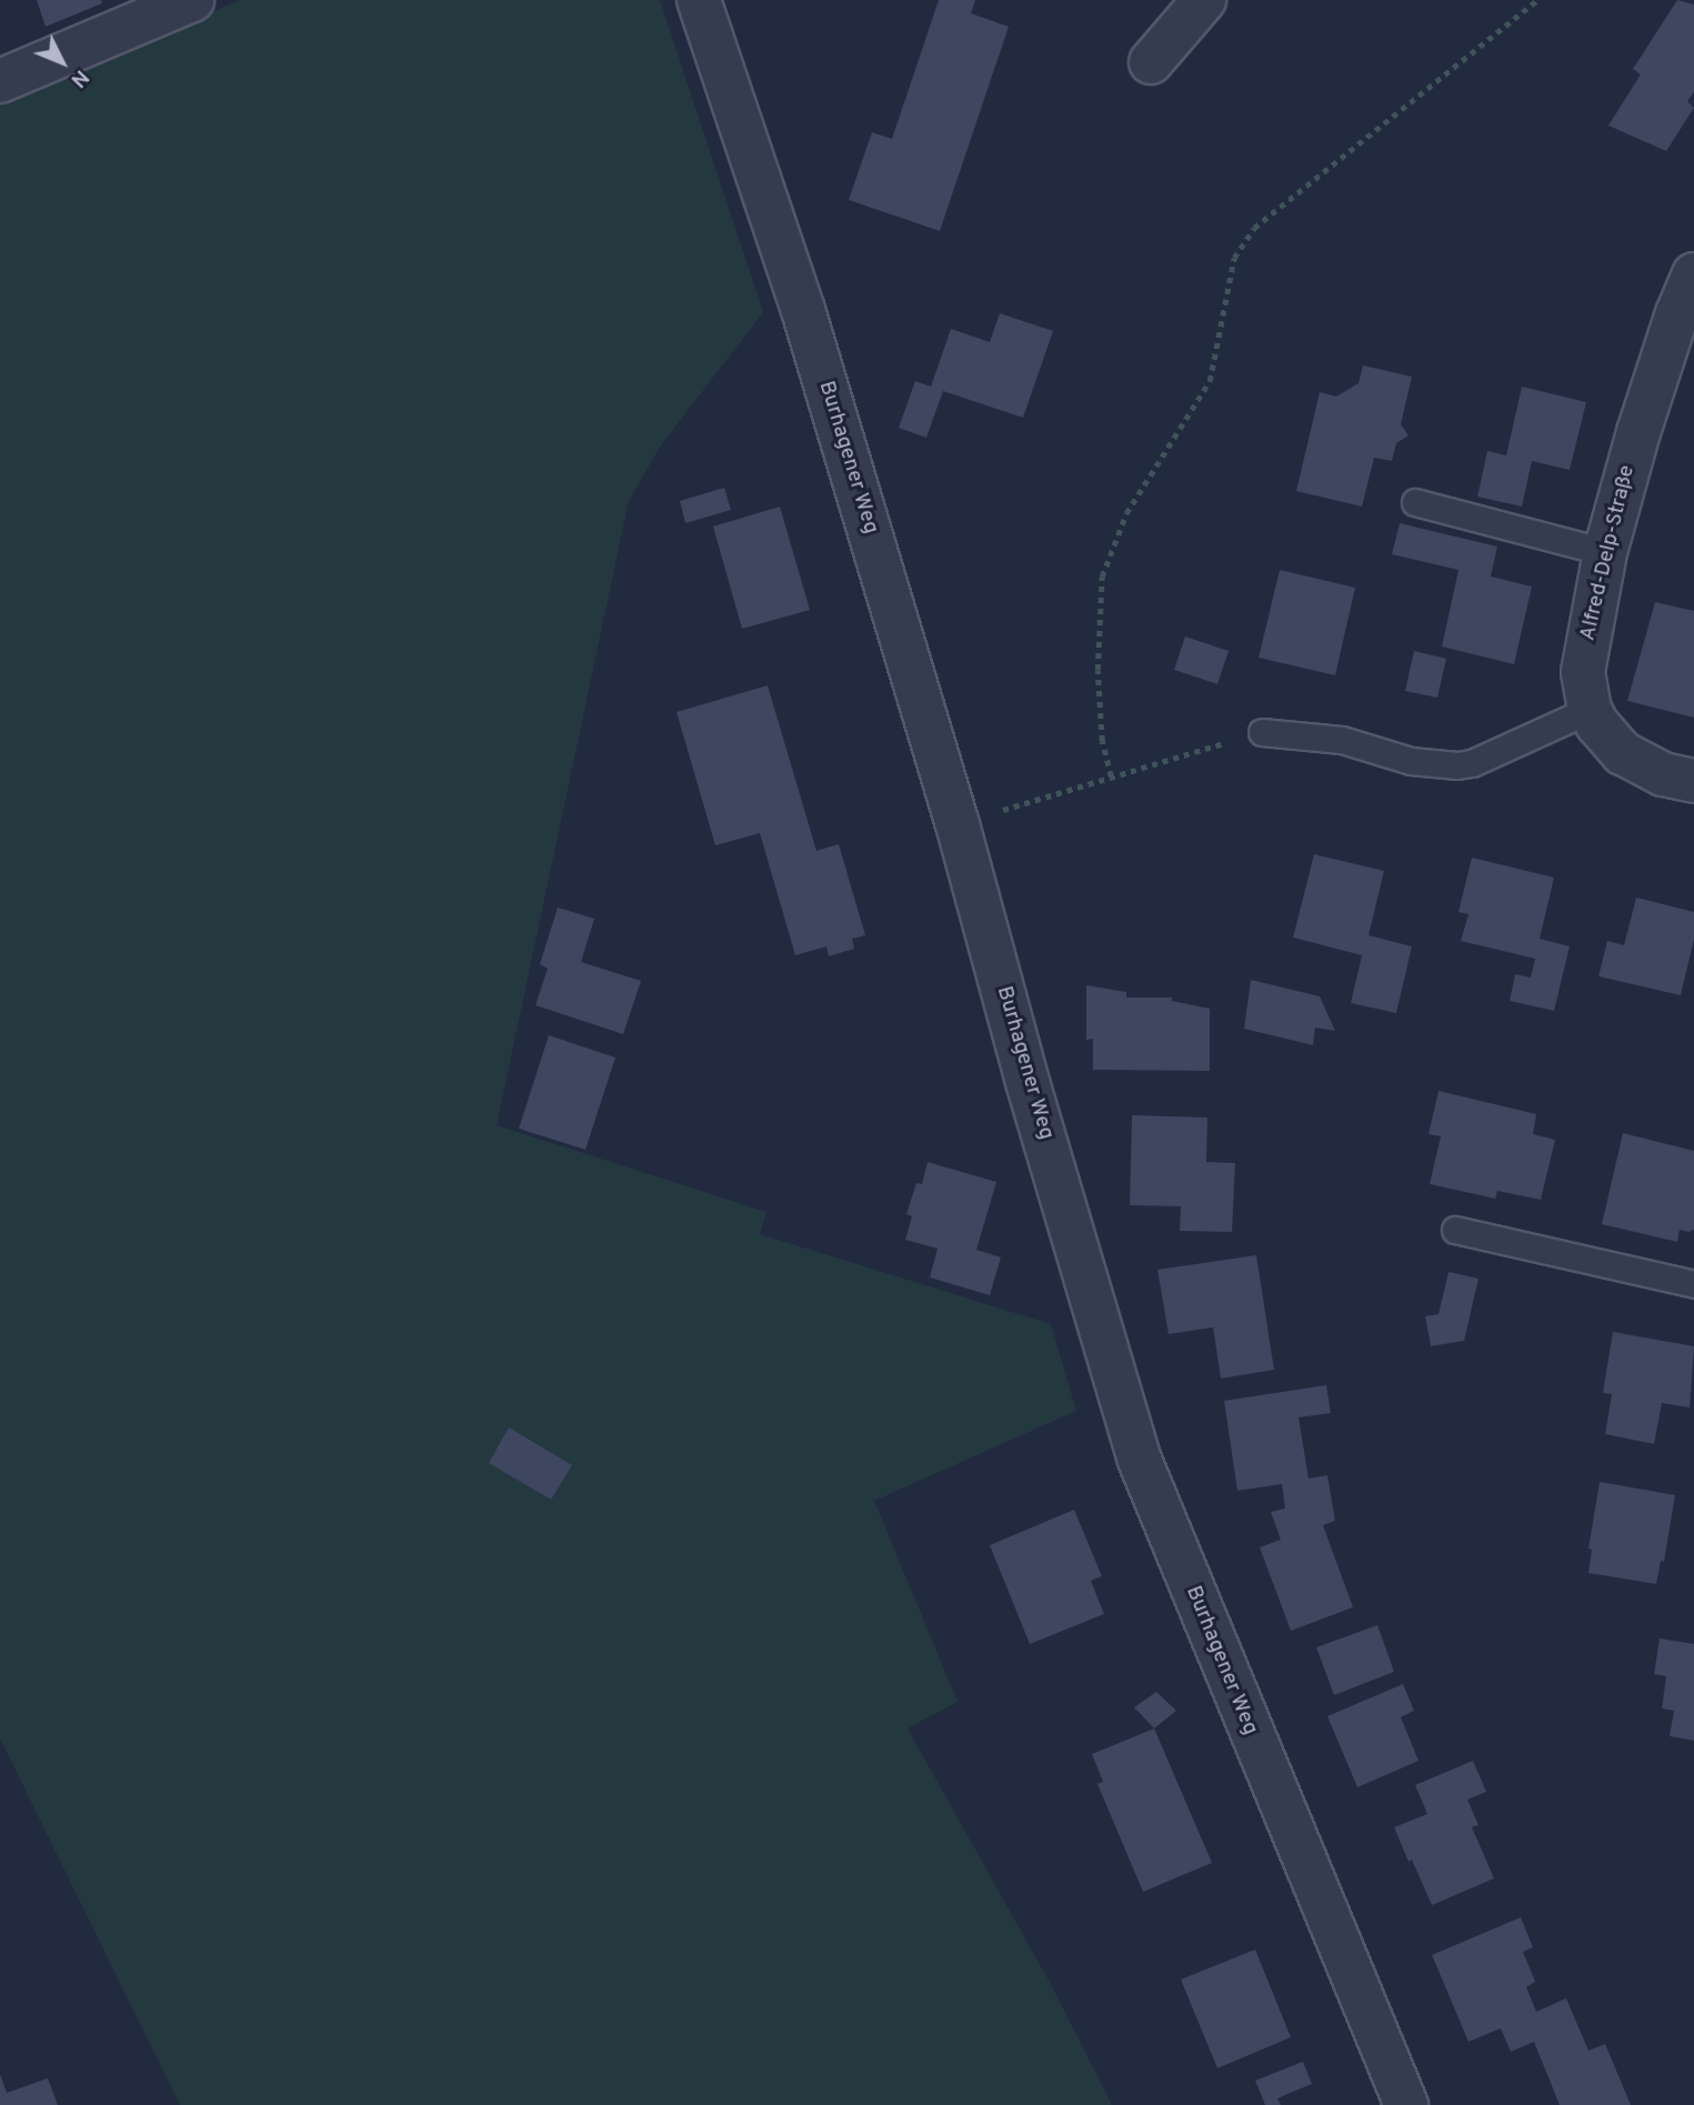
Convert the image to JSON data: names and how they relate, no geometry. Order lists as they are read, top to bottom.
{
  "streets": {
    "street": ["Burhagener Weg", "Alfred-Delp-Straße"]
  },
  "north": "bottom right"
}
